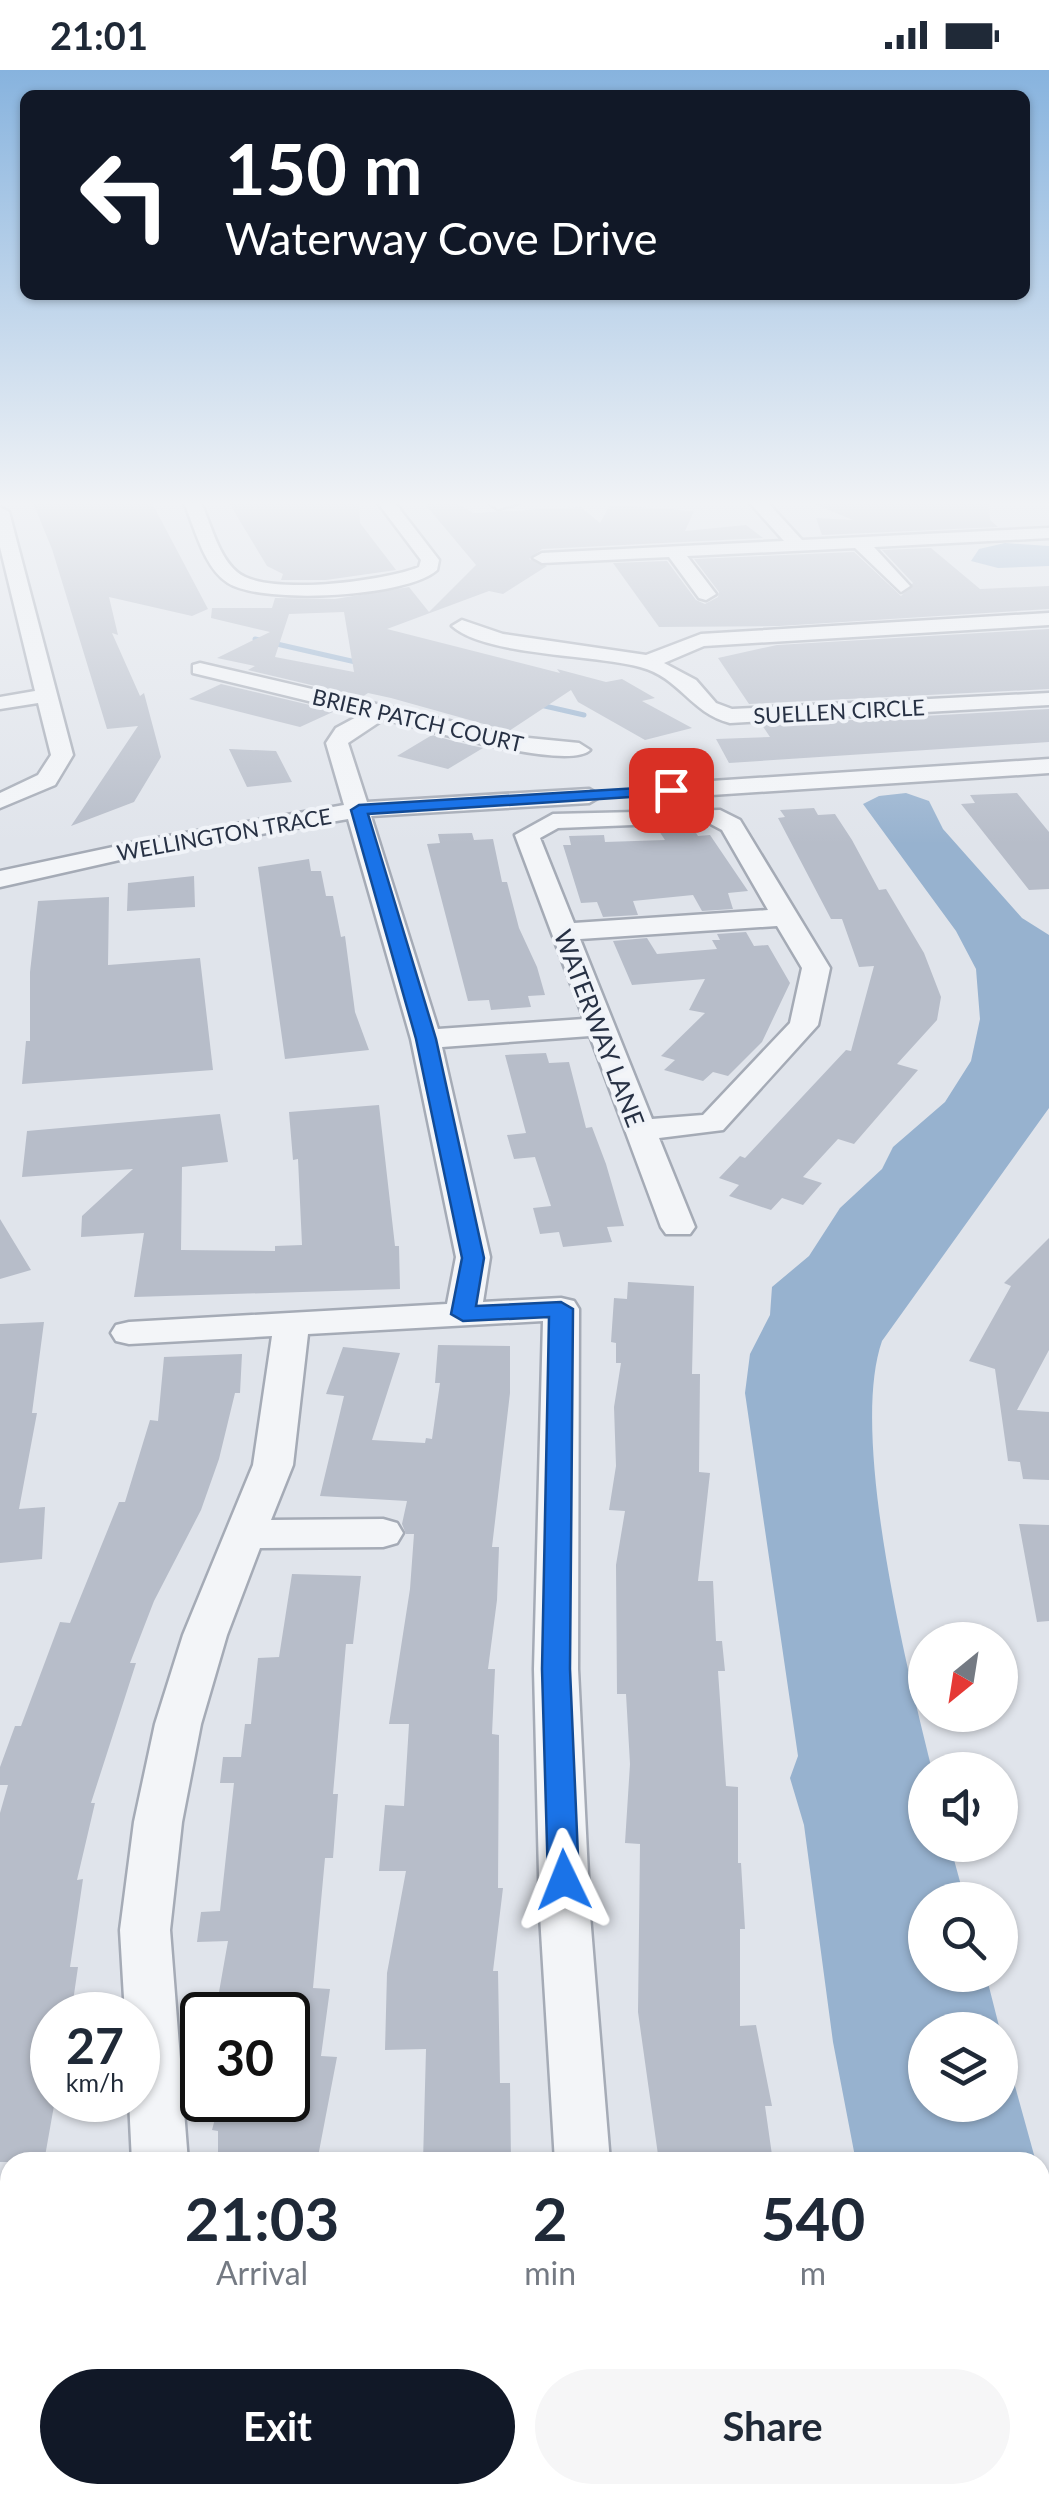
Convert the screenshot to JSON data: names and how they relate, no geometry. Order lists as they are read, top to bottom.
{
  "streets": {
    "street": [
      "SUELLEN CIRCLE",
      "BRIER PATCH COURT",
      "WELLINGTON TRACE",
      "WATERWAY LANE"
    ]
  },
  "north": "bottom left",
  "page": {
    "status": "21:01",
    "turn": ["150 m", "Waterway Cove Drive"],
    "speed": "27 km/h",
    "limit": "30",
    "eta": [
      "21:03",
      "Arrival",
      "2",
      "min",
      "540",
      "m"
    ],
    "buttons": ["Exit", "Share"]
  }
}
